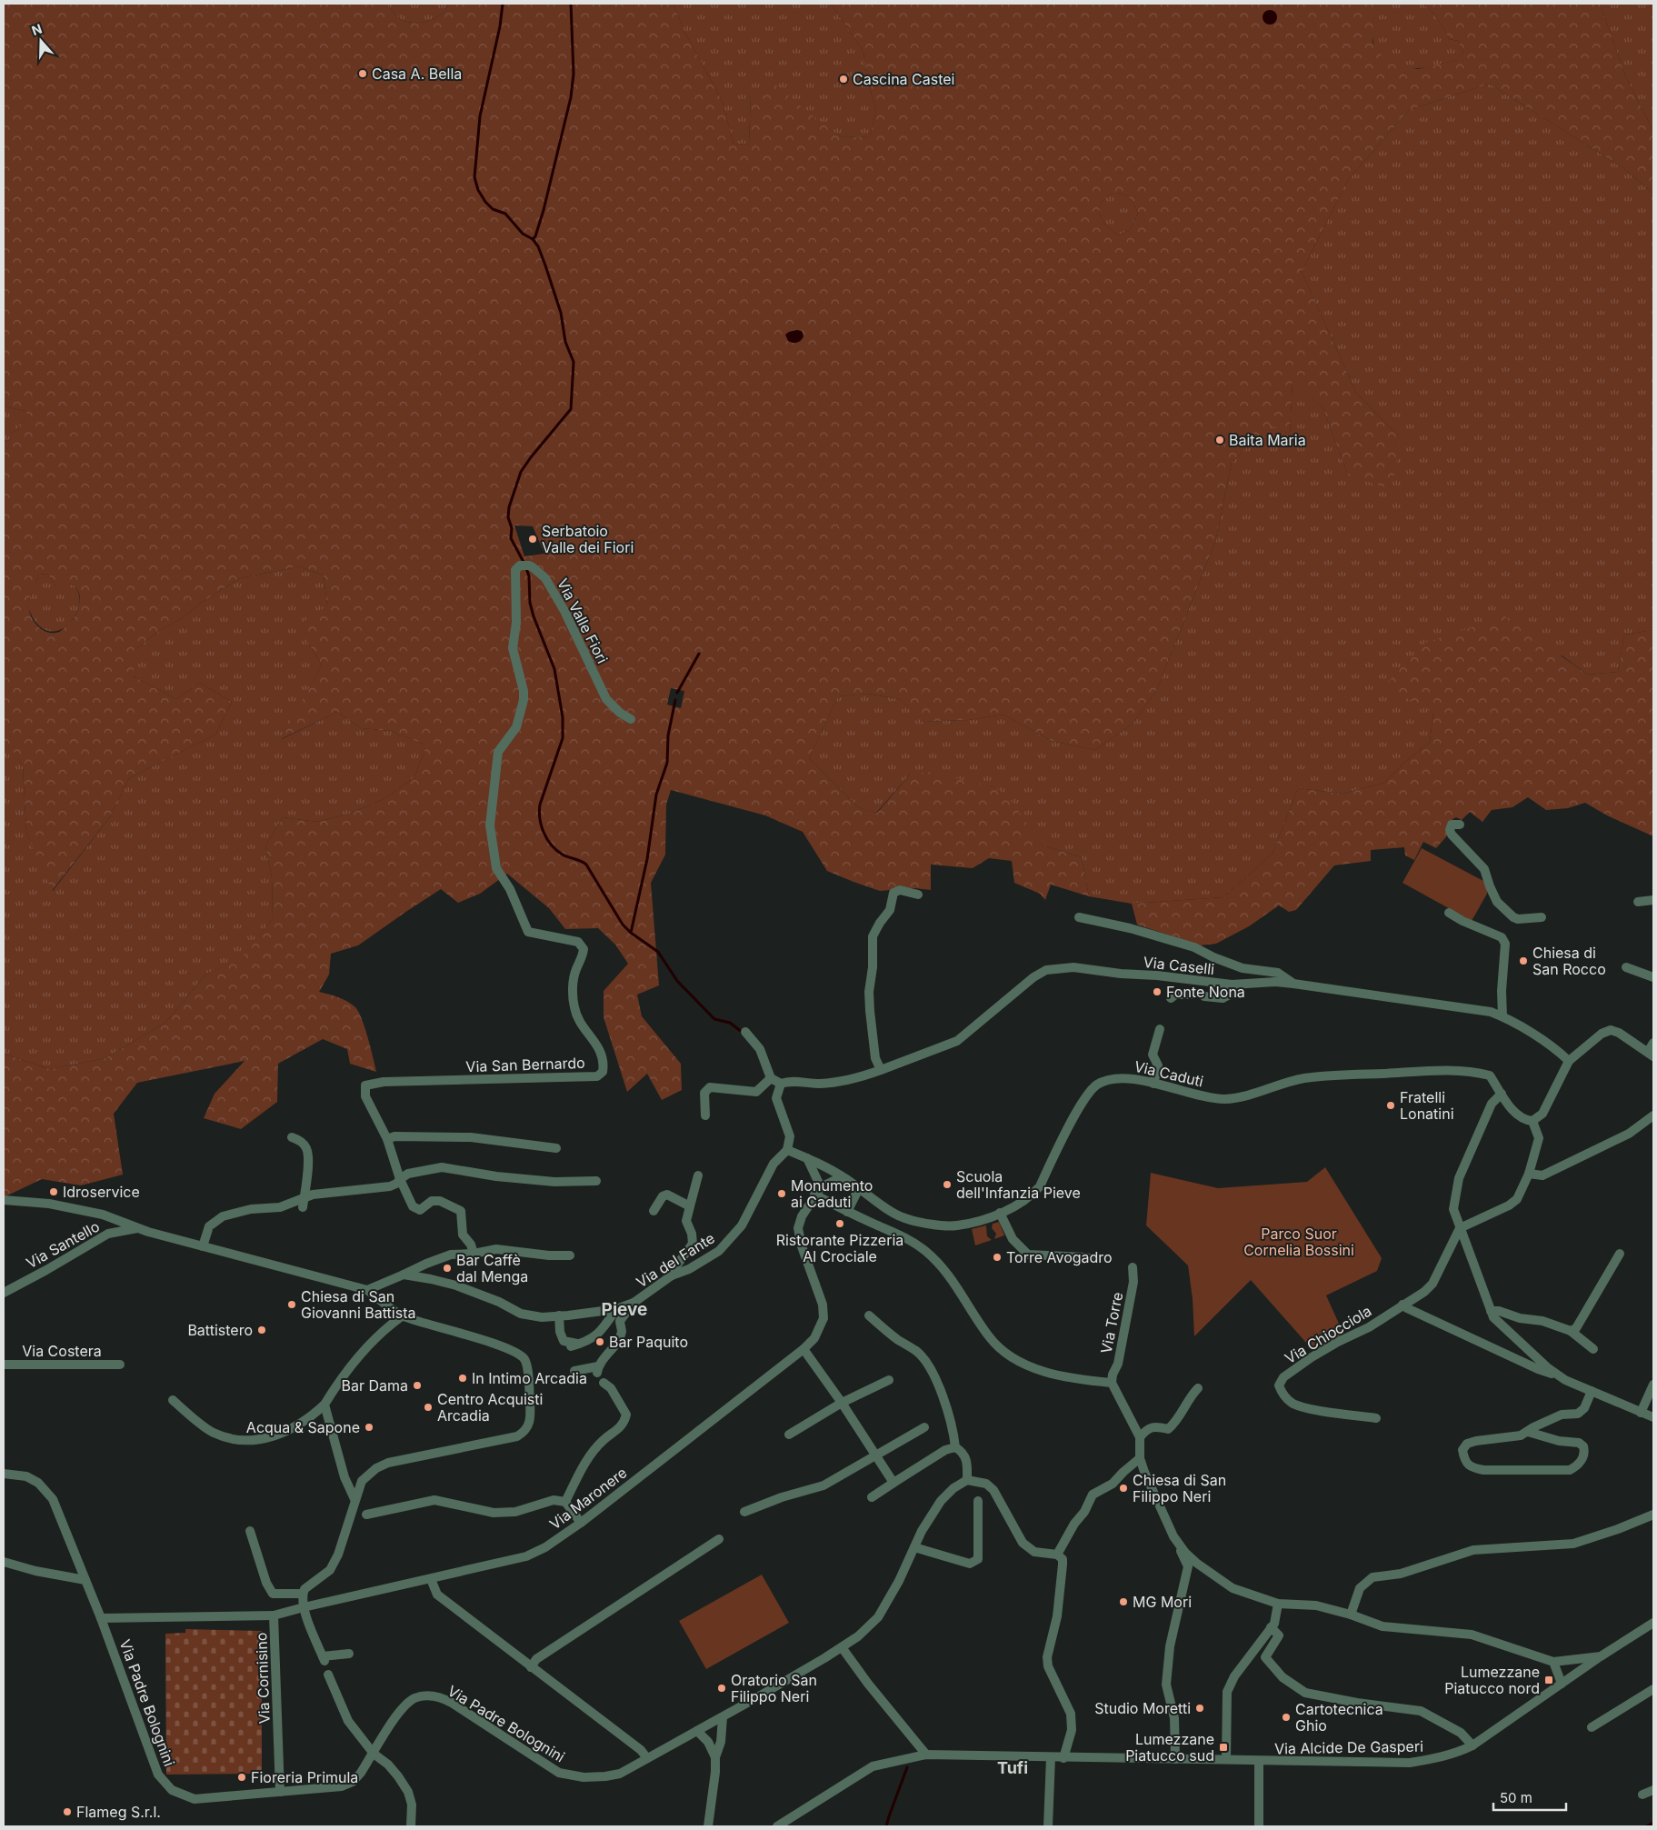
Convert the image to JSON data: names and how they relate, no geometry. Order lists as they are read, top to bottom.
{
  "streets": {
    "street": [
      "Via Valle Fiori",
      "Via Caselli",
      "Via San Bernardo",
      "Via Caduti",
      "Via Santello",
      "Via del Fante",
      "Via Torre",
      "Via Chiocciola",
      "Via Costera",
      "Via Maronere",
      "Via Cornisino",
      "Via Padre Bolognini",
      "Via Alcide De Gasperi"
    ]
  },
  "crossings": [
    ["Via Valle Fiori", "Via San Bernardo"],
    ["Via Maronere", "Via Cornisino"],
    ["Via Cornisino", "Via Padre Bolognini"]
  ],
  "districts": ["Pieve", "Tufi"],
  "parks": ["Parco Suor Cornelia Bossini"],
  "places": {
    "other": [
      "Casa A. Bella",
      "Cascina Castei",
      "Baita Maria",
      "Serbatoio Valle dei Fiori",
      "Chiesa di San Rocco",
      "Fonte Nona",
      "Fratelli Lonatini",
      "Scuola dell'Infanzia Pieve",
      "Idroservice",
      "Monumento ai Caduti",
      "Ristorante Pizzeria Al Crociale",
      "Torre Avogadro",
      "Bar Caffè dal Menga",
      "Chiesa di San Giovanni Battista",
      "Battistero",
      "Bar Paquito",
      "In Intimo Arcadia",
      "Bar Dama",
      "Centro Acquisti Arcadia",
      "Acqua & Sapone",
      "Chiesa di San Filippo Neri",
      "MG Mori",
      "Oratorio San Filippo Neri",
      "Studio Moretti",
      "Cartotecnica Ghio",
      "Fioreria Primula",
      "Flameg S.r.l."
    ],
    "transit": ["Lumezzane Piatucco nord", "Lumezzane Piatucco sud"]
  },
  "scale_bar": "50 m",
  "north": "top"
}
